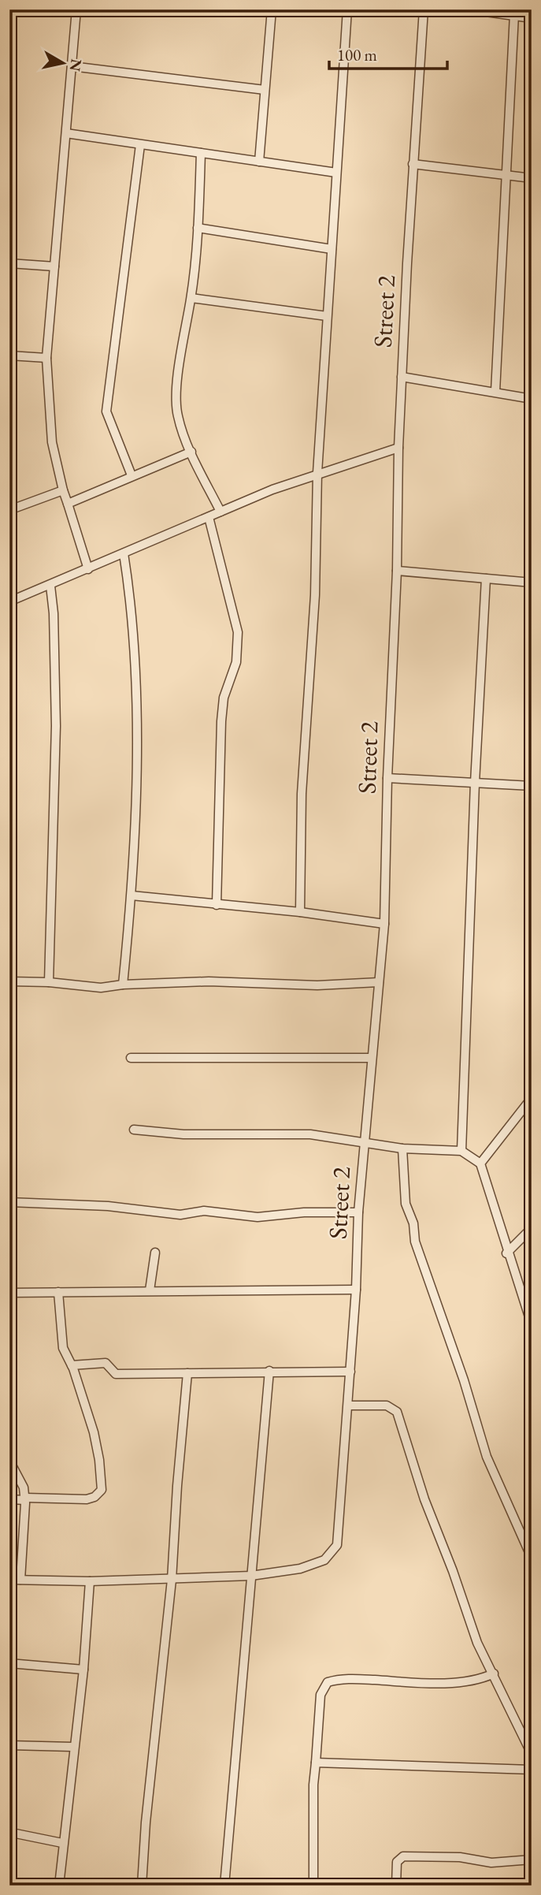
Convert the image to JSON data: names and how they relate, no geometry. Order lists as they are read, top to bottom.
{
  "streets": {
    "street": ["Street 2"]
  },
  "scale_bar": "100 m",
  "north": "right"
}
